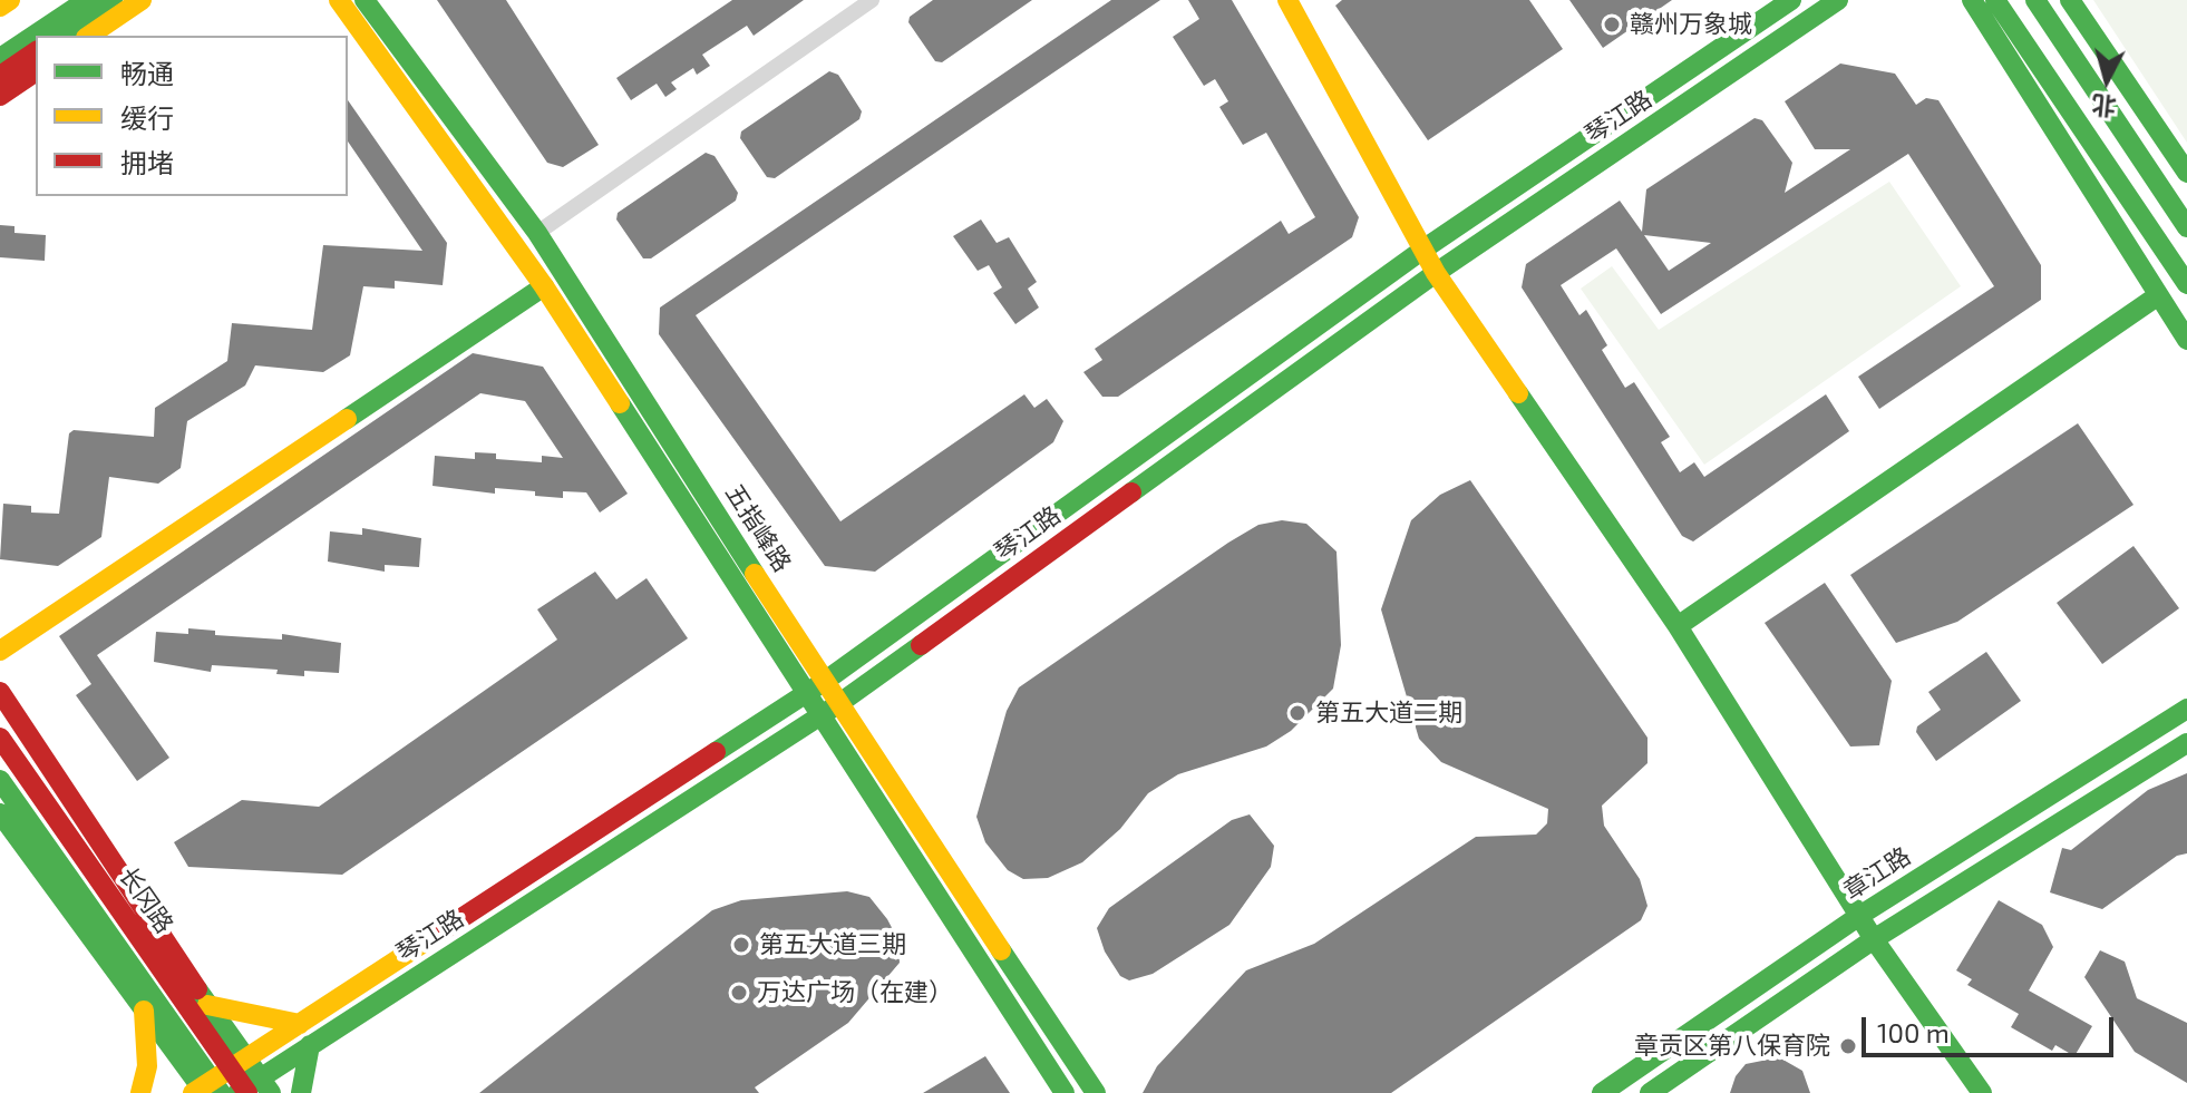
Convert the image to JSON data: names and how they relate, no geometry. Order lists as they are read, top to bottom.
{
  "streets": {
    "main road": [
      "琴江路",
      "五指峰路",
      "章江路",
      "长冈路"
    ]
  },
  "crossings": [
    ["琴江路", "五指峰路"],
    ["琴江路", "长冈路"]
  ],
  "places": [
    "赣州万象城",
    "第五大道二期",
    "第五大道三期",
    "万达广场（在建）",
    "章贡区第八保育院"
  ],
  "legend": ["畅通", "缓行", "拥堵"],
  "scale_bar": "100 m",
  "north": "bottom"
}
